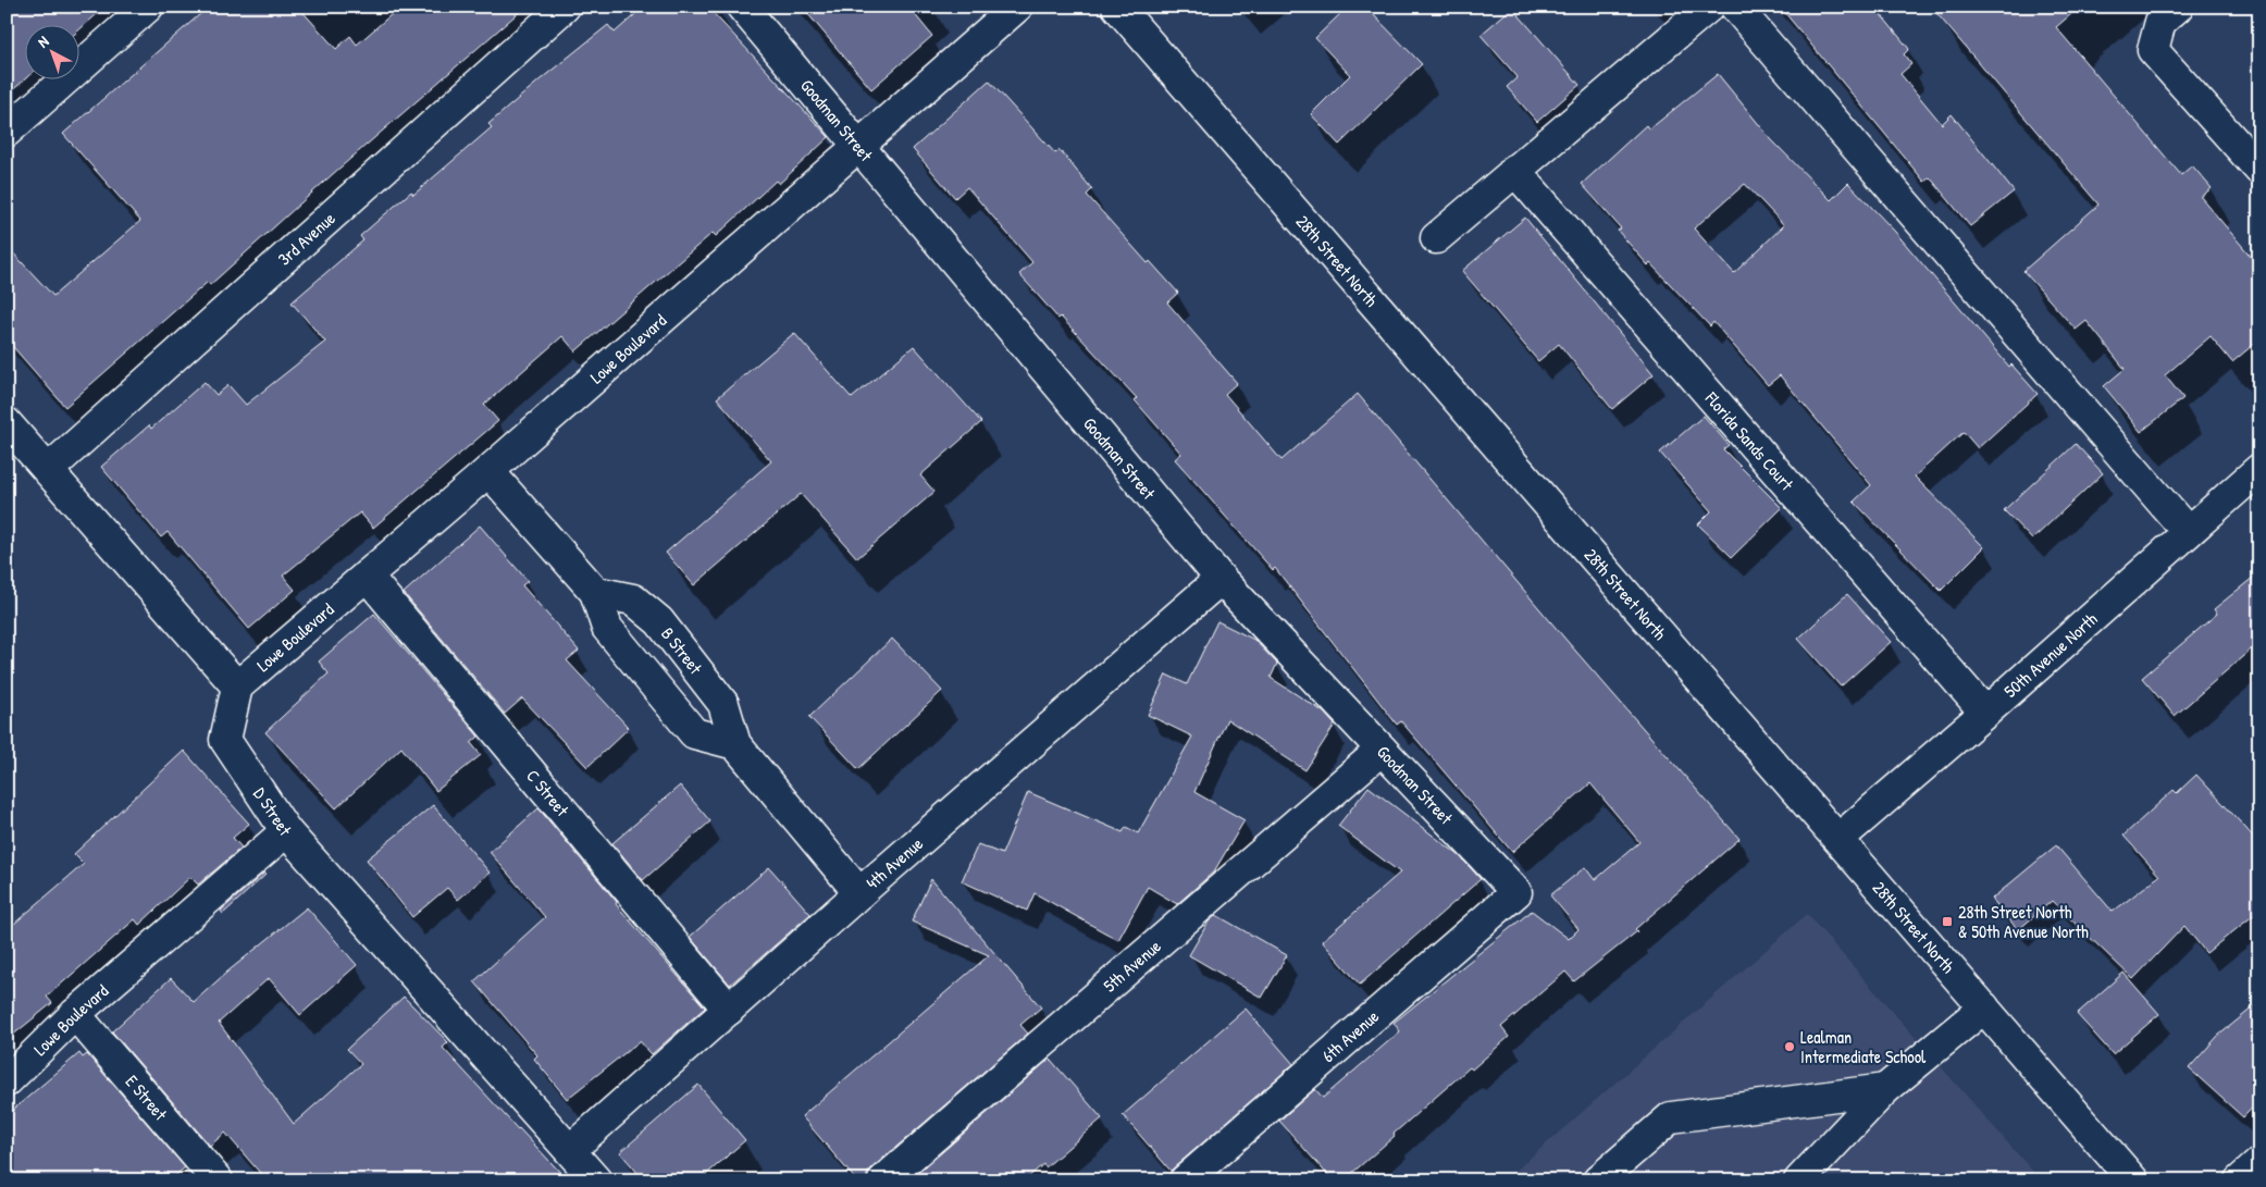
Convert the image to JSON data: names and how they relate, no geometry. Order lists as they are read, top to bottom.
{
  "streets": {
    "street": [
      "Goodman Street",
      "3rd Avenue",
      "28th Street North",
      "Lowe Boulevard",
      "Florida Sands Court",
      "B Street",
      "50th Avenue North",
      "C Street",
      "D Street",
      "4th Avenue",
      "5th Avenue",
      "6th Avenue",
      "E Street"
    ]
  },
  "crossings": [
    ["Goodman Street", "Lowe Boulevard"],
    ["Goodman Street", "4th Avenue"],
    ["Goodman Street", "5th Avenue"],
    ["Goodman Street", "6th Avenue"],
    ["28th Street North", "50th Avenue North"],
    ["Lowe Boulevard", "C Street"],
    ["Lowe Boulevard", "D Street"],
    ["Lowe Boulevard", "E Street"],
    ["Florida Sands Court", "50th Avenue North"],
    ["B Street", "4th Avenue"],
    ["C Street", "4th Avenue"],
    ["D Street", "4th Avenue"]
  ],
  "places": {
    "transit": ["28th Street North & 50th Avenue North"],
    "other": ["Lealman Intermediate School"]
  },
  "north": "top left"
}
